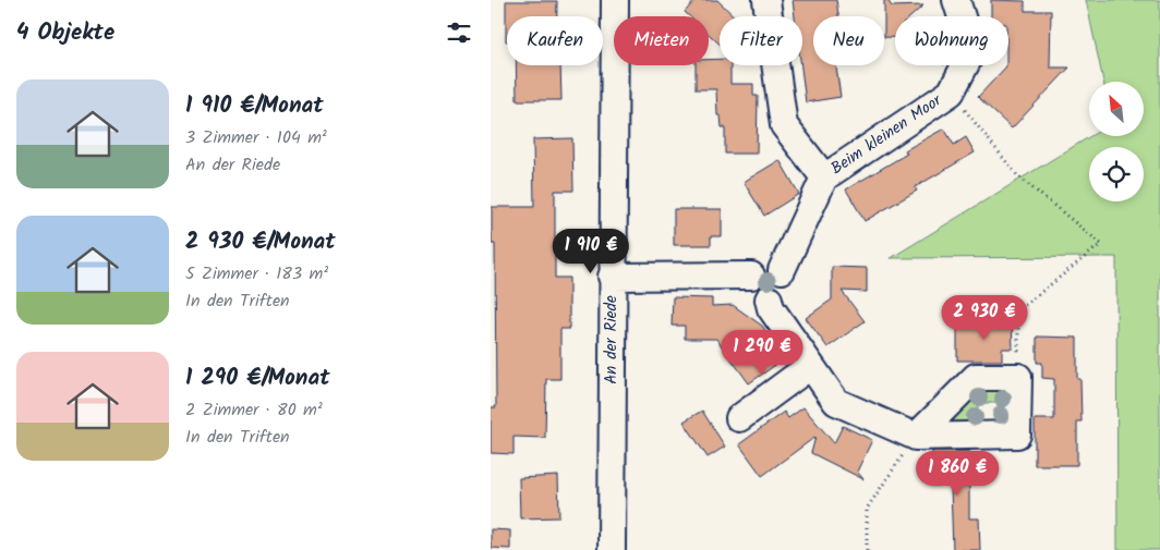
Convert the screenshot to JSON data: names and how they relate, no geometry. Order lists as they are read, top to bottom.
{
  "streets": {
    "street": ["Beim kleinen Moor", "An der Riede"]
  },
  "north": "top left",
  "page": {
    "heading": "4 Objekte",
    "chip": [
      "Kaufen",
      "Mieten",
      "Filter",
      "Neu",
      "Wohnung"
    ],
    "list": [
      {
        "name": "1 910 €/Monat",
        "note": "3 Zimmer · 104 m² · An der Riede"
      },
      {
        "name": "2 930 €/Monat",
        "note": "5 Zimmer · 183 m² · In den Triften"
      },
      {
        "name": "1 290 €/Monat",
        "note": "2 Zimmer · 80 m² · In den Triften"
      }
    ],
    "price": [
      "1 910 €",
      "2 930 €",
      "1 290 €",
      "1 860 €"
    ]
  }
}
